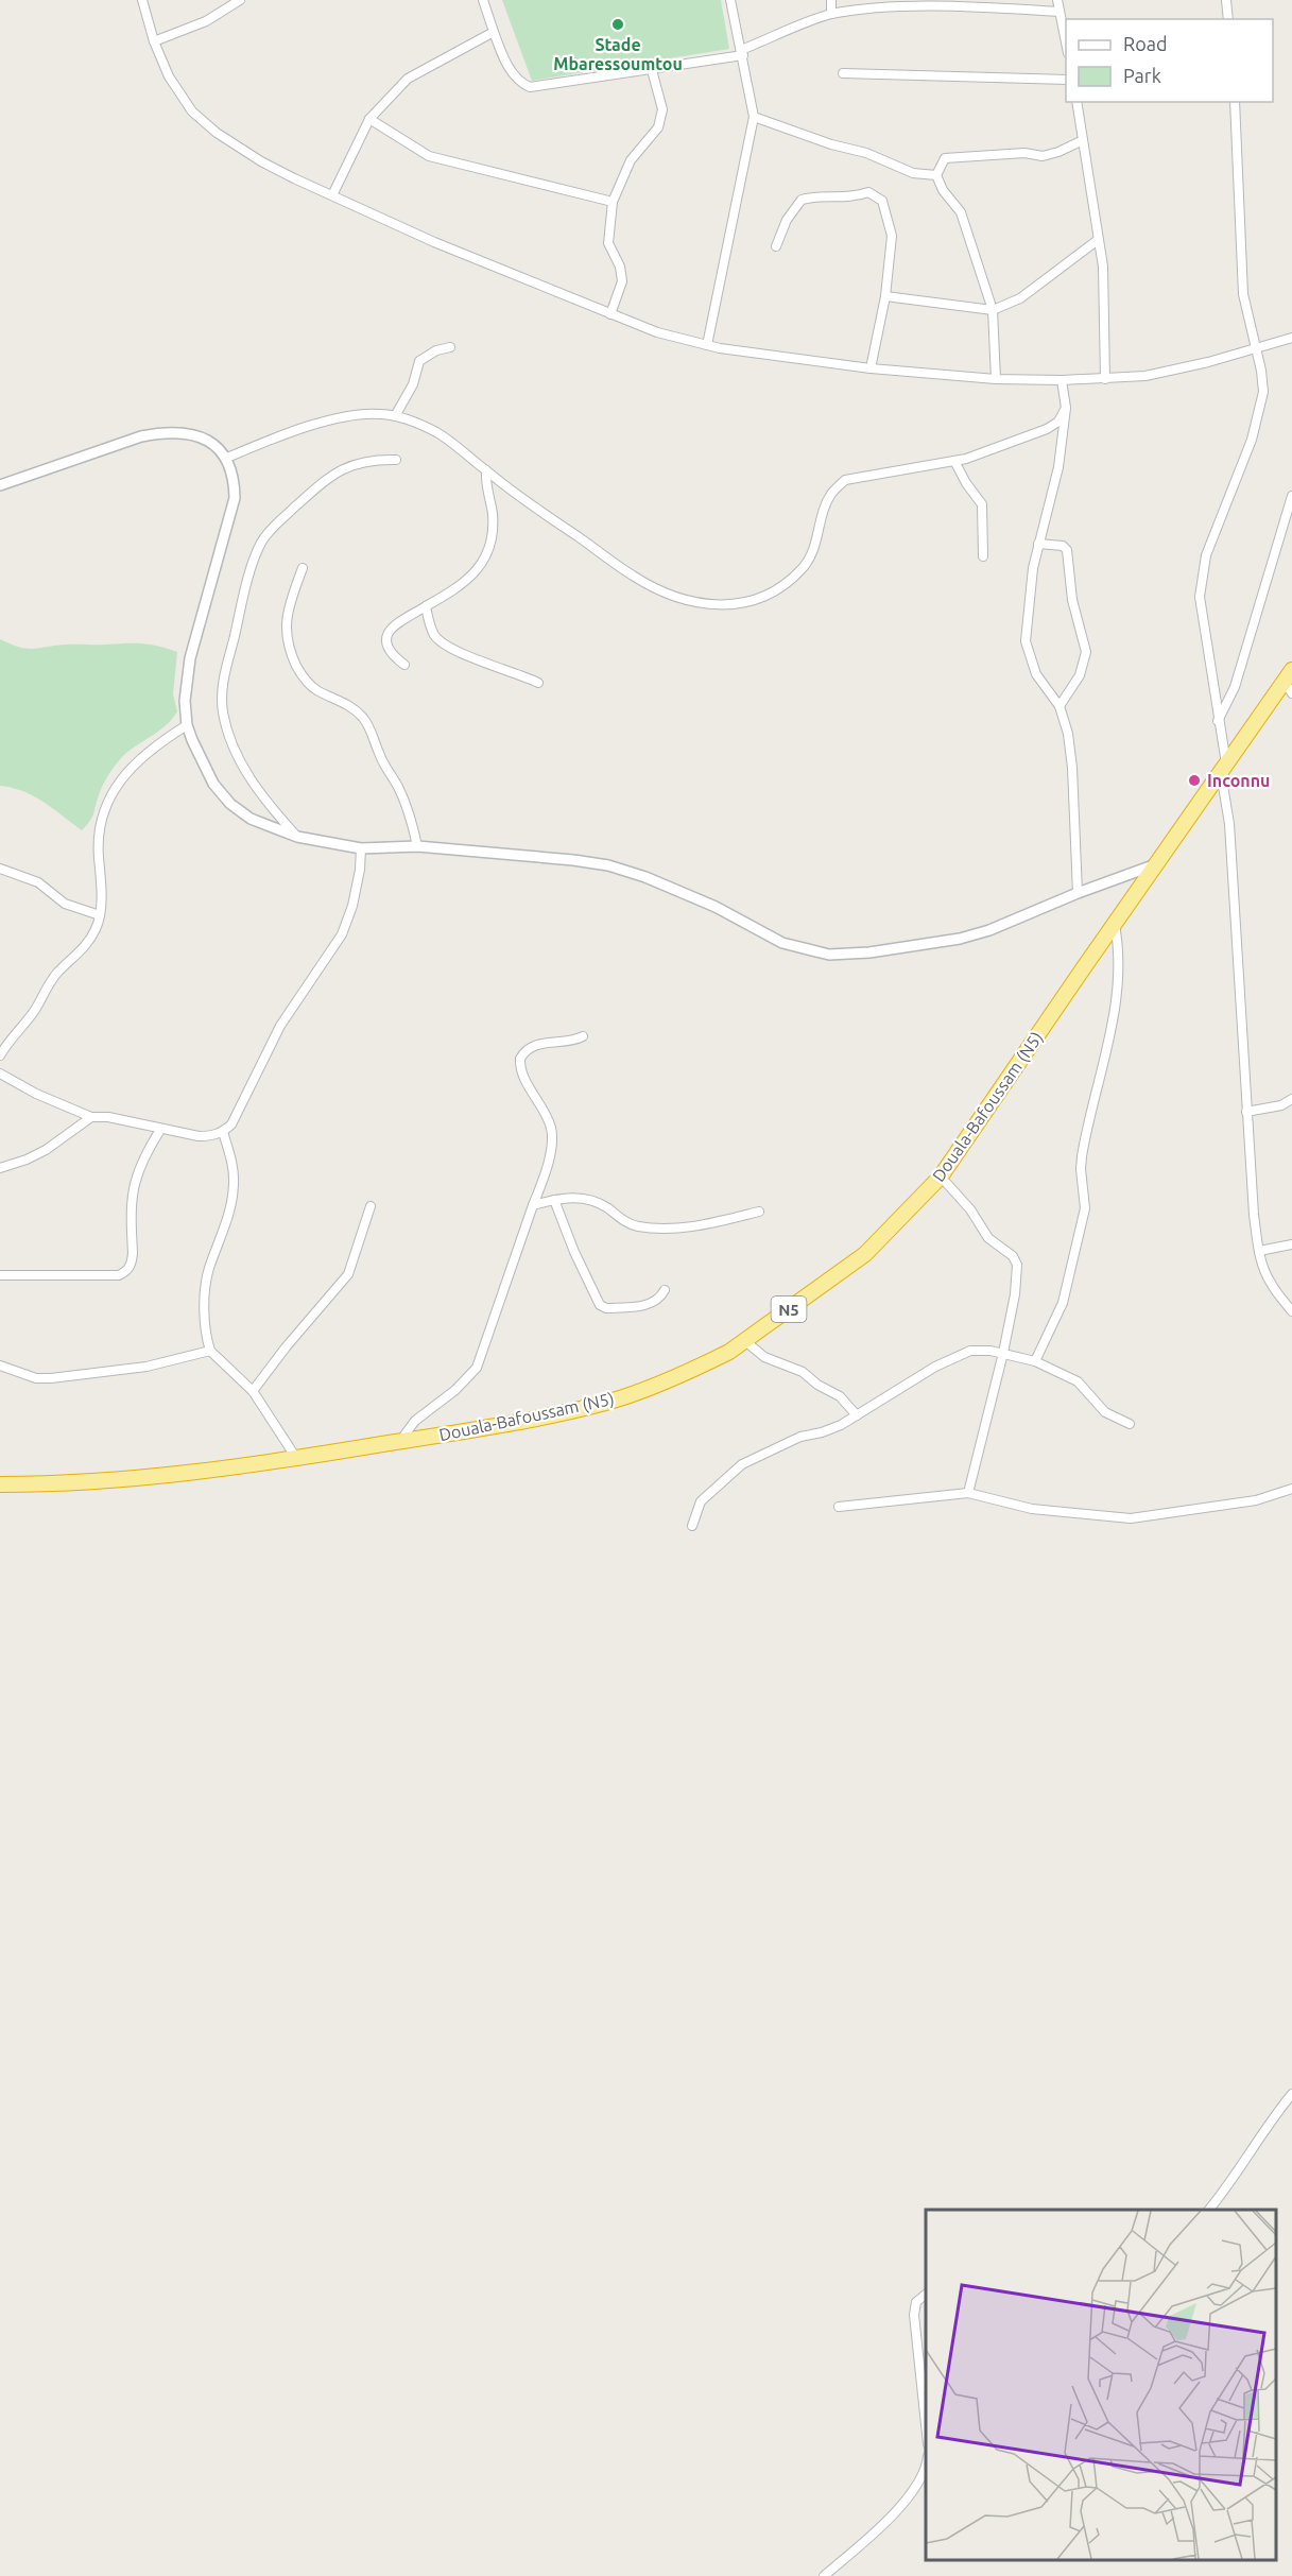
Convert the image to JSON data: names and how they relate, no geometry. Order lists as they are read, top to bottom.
{
  "streets": {
    "highway": ["Douala-Bafoussam (N5)", "N5"]
  },
  "places": ["Stade Mbaressoumtou", "Inconnu"],
  "legend": ["Road", "Park"]
}
